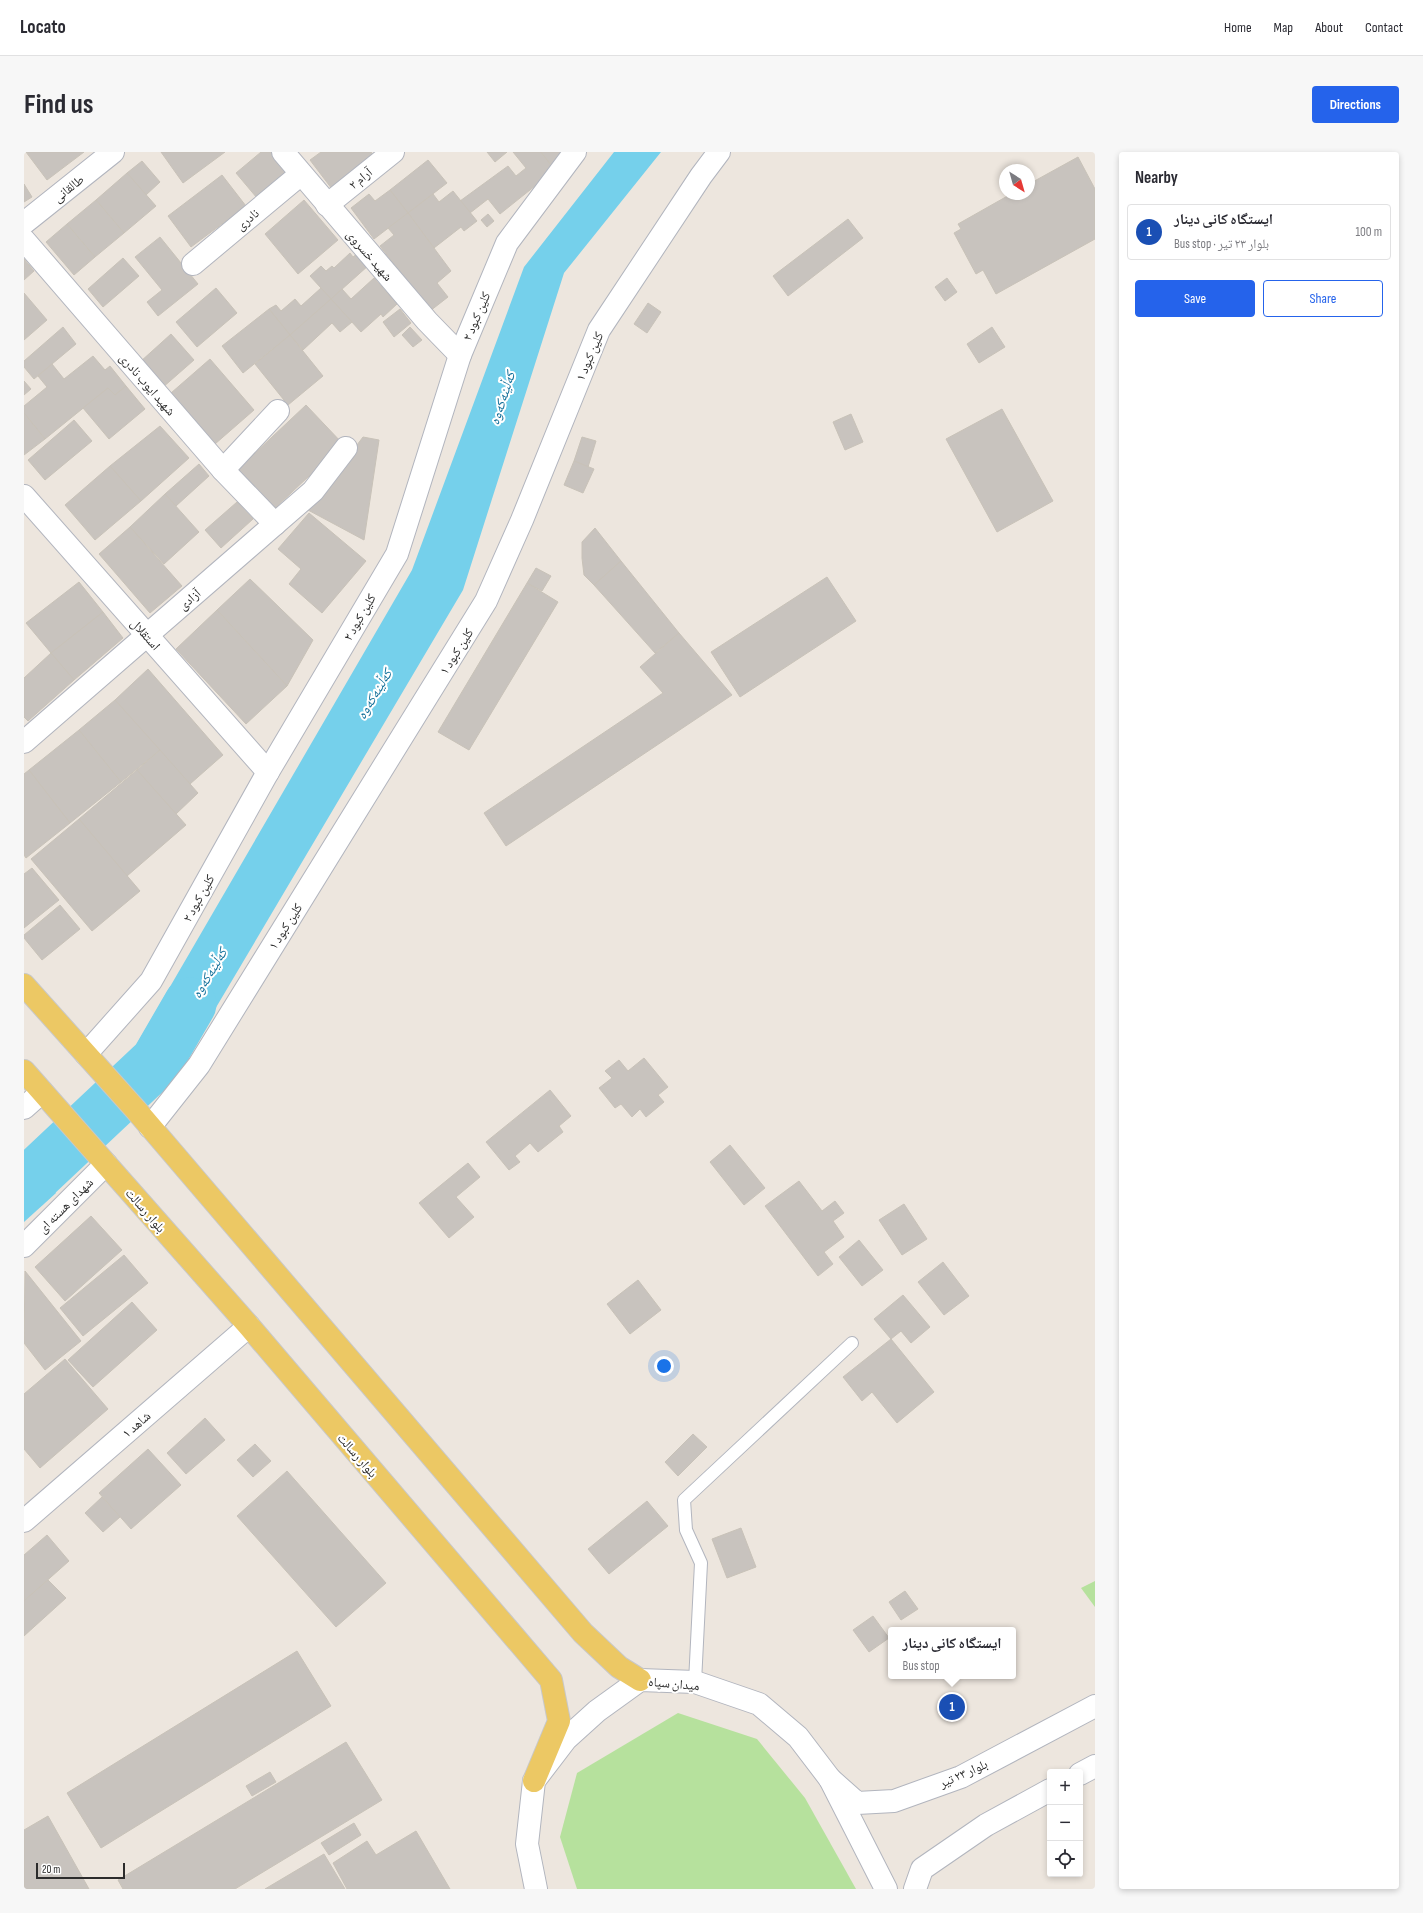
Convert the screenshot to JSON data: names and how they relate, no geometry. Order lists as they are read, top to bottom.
{
  "streets": {
    "main road": ["بلوار رسالت"],
    "street": [
      "آرام ۲",
      "طالقانی",
      "نادری",
      "شهید خسروی",
      "کلین کبود ۲",
      "کلین کبود ۱",
      "شهید ایوب نادری",
      "آزادی",
      "استقلال",
      "شهدای هسته ای",
      "شاهد ۱",
      "میدان سپاه",
      "بلوار ۲۳ تیر"
    ]
  },
  "crossings": [
    ["آرام ۲", "شهید خسروی"],
    ["نادری", "شهید خسروی"],
    ["شهید خسروی", "کلین کبود ۲"],
    ["کلین کبود ۲", "استقلال"],
    ["شهید ایوب نادری", "آزادی"],
    ["آزادی", "استقلال"],
    ["شهدای هسته ای", "بلوار رسالت"],
    ["بلوار رسالت", "شاهد ۱"],
    ["بلوار رسالت", "میدان سپاه"],
    ["میدان سپاه", "بلوار ۲۳ تیر"]
  ],
  "water": ["کەڵینەکەوە"],
  "scale_bar": "20 m",
  "north": "bottom right",
  "page": {
    "header": "Locato",
    "nav": [
      "Home",
      "Map",
      "About",
      "Contact"
    ],
    "buttons": [
      "Directions",
      ["Save", "Share"]
    ],
    "title": "Find us",
    "heading": "Nearby",
    "list": [
      {
        "mark": "1",
        "name": "ایستگاه کانی دینار",
        "note": "Bus stop · بلوار ۲۳ تیر",
        "value": "100 m"
      }
    ],
    "popup": ["ایستگاه کانی دینار", "Bus stop"],
    "pins": "1",
    "map_buttons": ["+", "−"],
    "scale": "20 m"
  }
}
